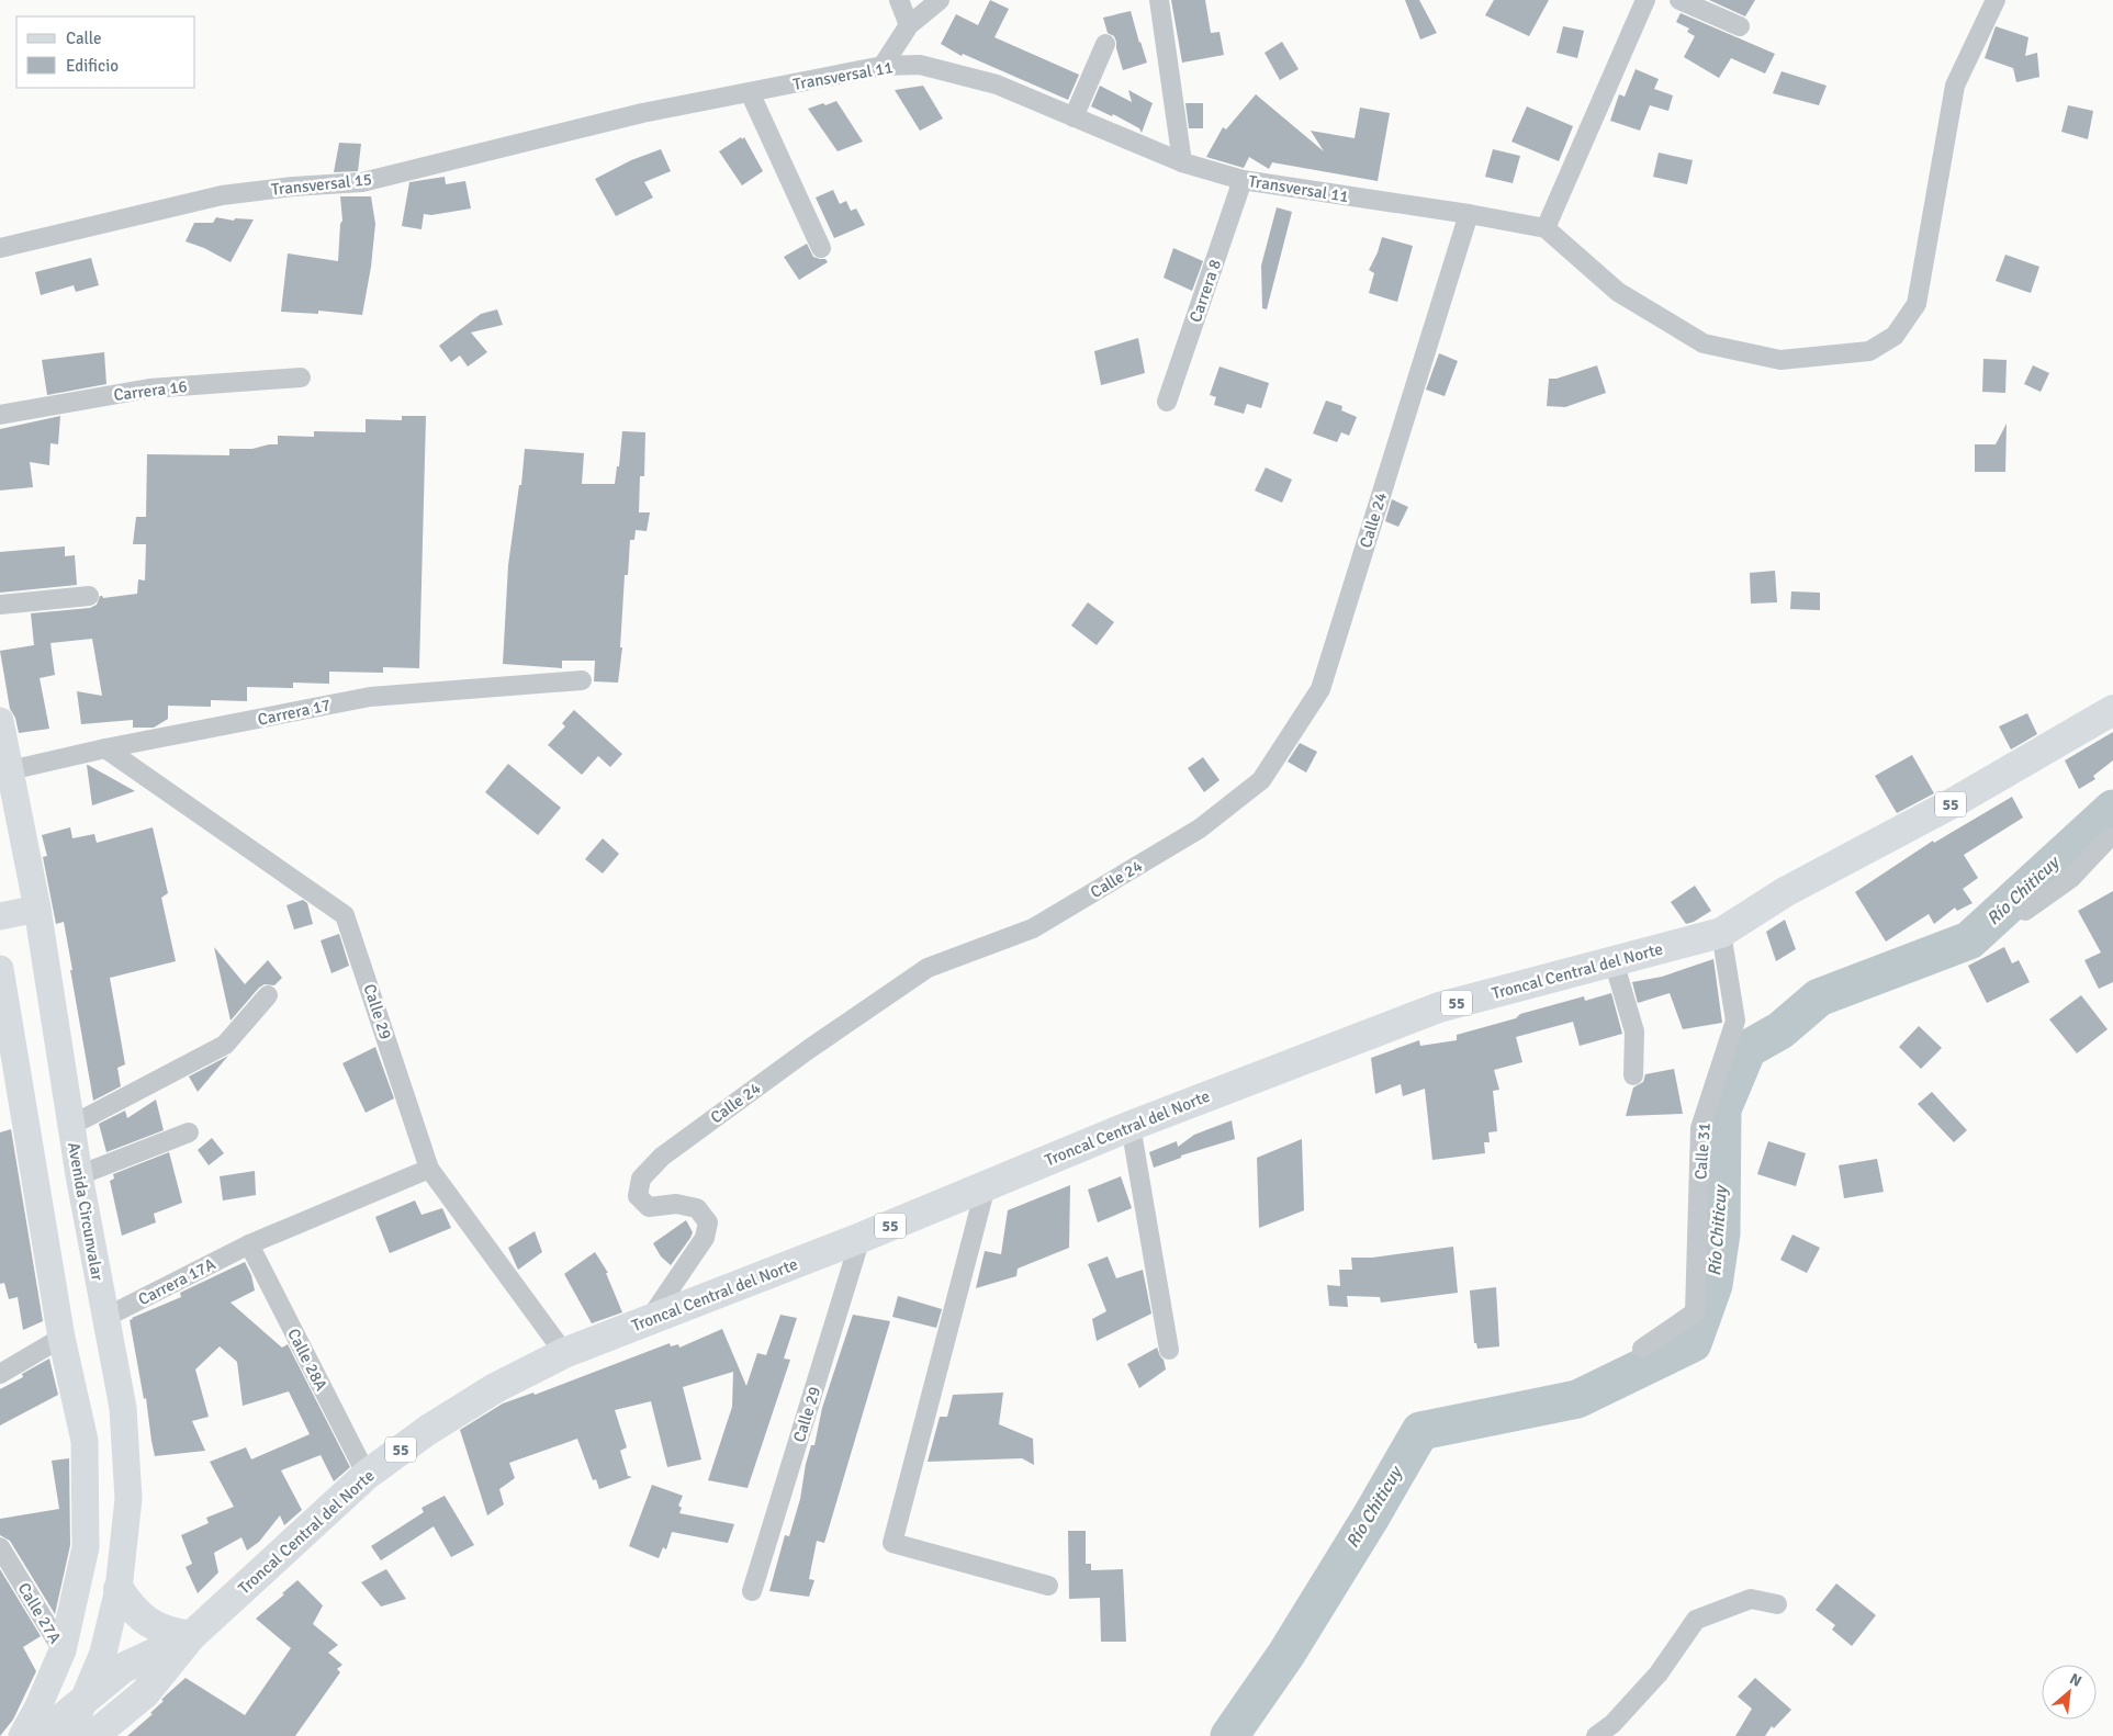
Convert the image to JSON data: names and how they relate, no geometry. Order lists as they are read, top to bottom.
{
  "streets": {
    "highway": ["55", "Troncal Central del Norte", "Avenida Circunvalar"],
    "street": [
      "Transversal 11",
      "Transversal 15",
      "Carrera 8",
      "Carrera 16",
      "Calle 24",
      "Carrera 17",
      "Calle 29",
      "Calle 31",
      "Carrera 17A",
      "Calle 28A",
      "Calle 27A"
    ]
  },
  "crossings": [
    ["Transversal 11", "Transversal 15"],
    ["Transversal 11", "Carrera 8"],
    ["Transversal 11", "Calle 24"],
    ["Calle 24", "Troncal Central del Norte"],
    ["Carrera 17", "Calle 29"],
    ["Carrera 17", "Avenida Circunvalar"],
    ["55", "Troncal Central del Norte"],
    ["55", "Avenida Circunvalar"],
    ["Troncal Central del Norte", "Calle 29"],
    ["Troncal Central del Norte", "Calle 31"],
    ["Troncal Central del Norte", "Avenida Circunvalar"],
    ["Troncal Central del Norte", "Calle 28A"],
    ["Calle 29", "Carrera 17A"],
    ["Avenida Circunvalar", "Carrera 17A"],
    ["Carrera 17A", "Calle 28A"]
  ],
  "water": ["Río Chiticuy"],
  "legend": ["Calle", "Edificio"],
  "north": "top right"
}
